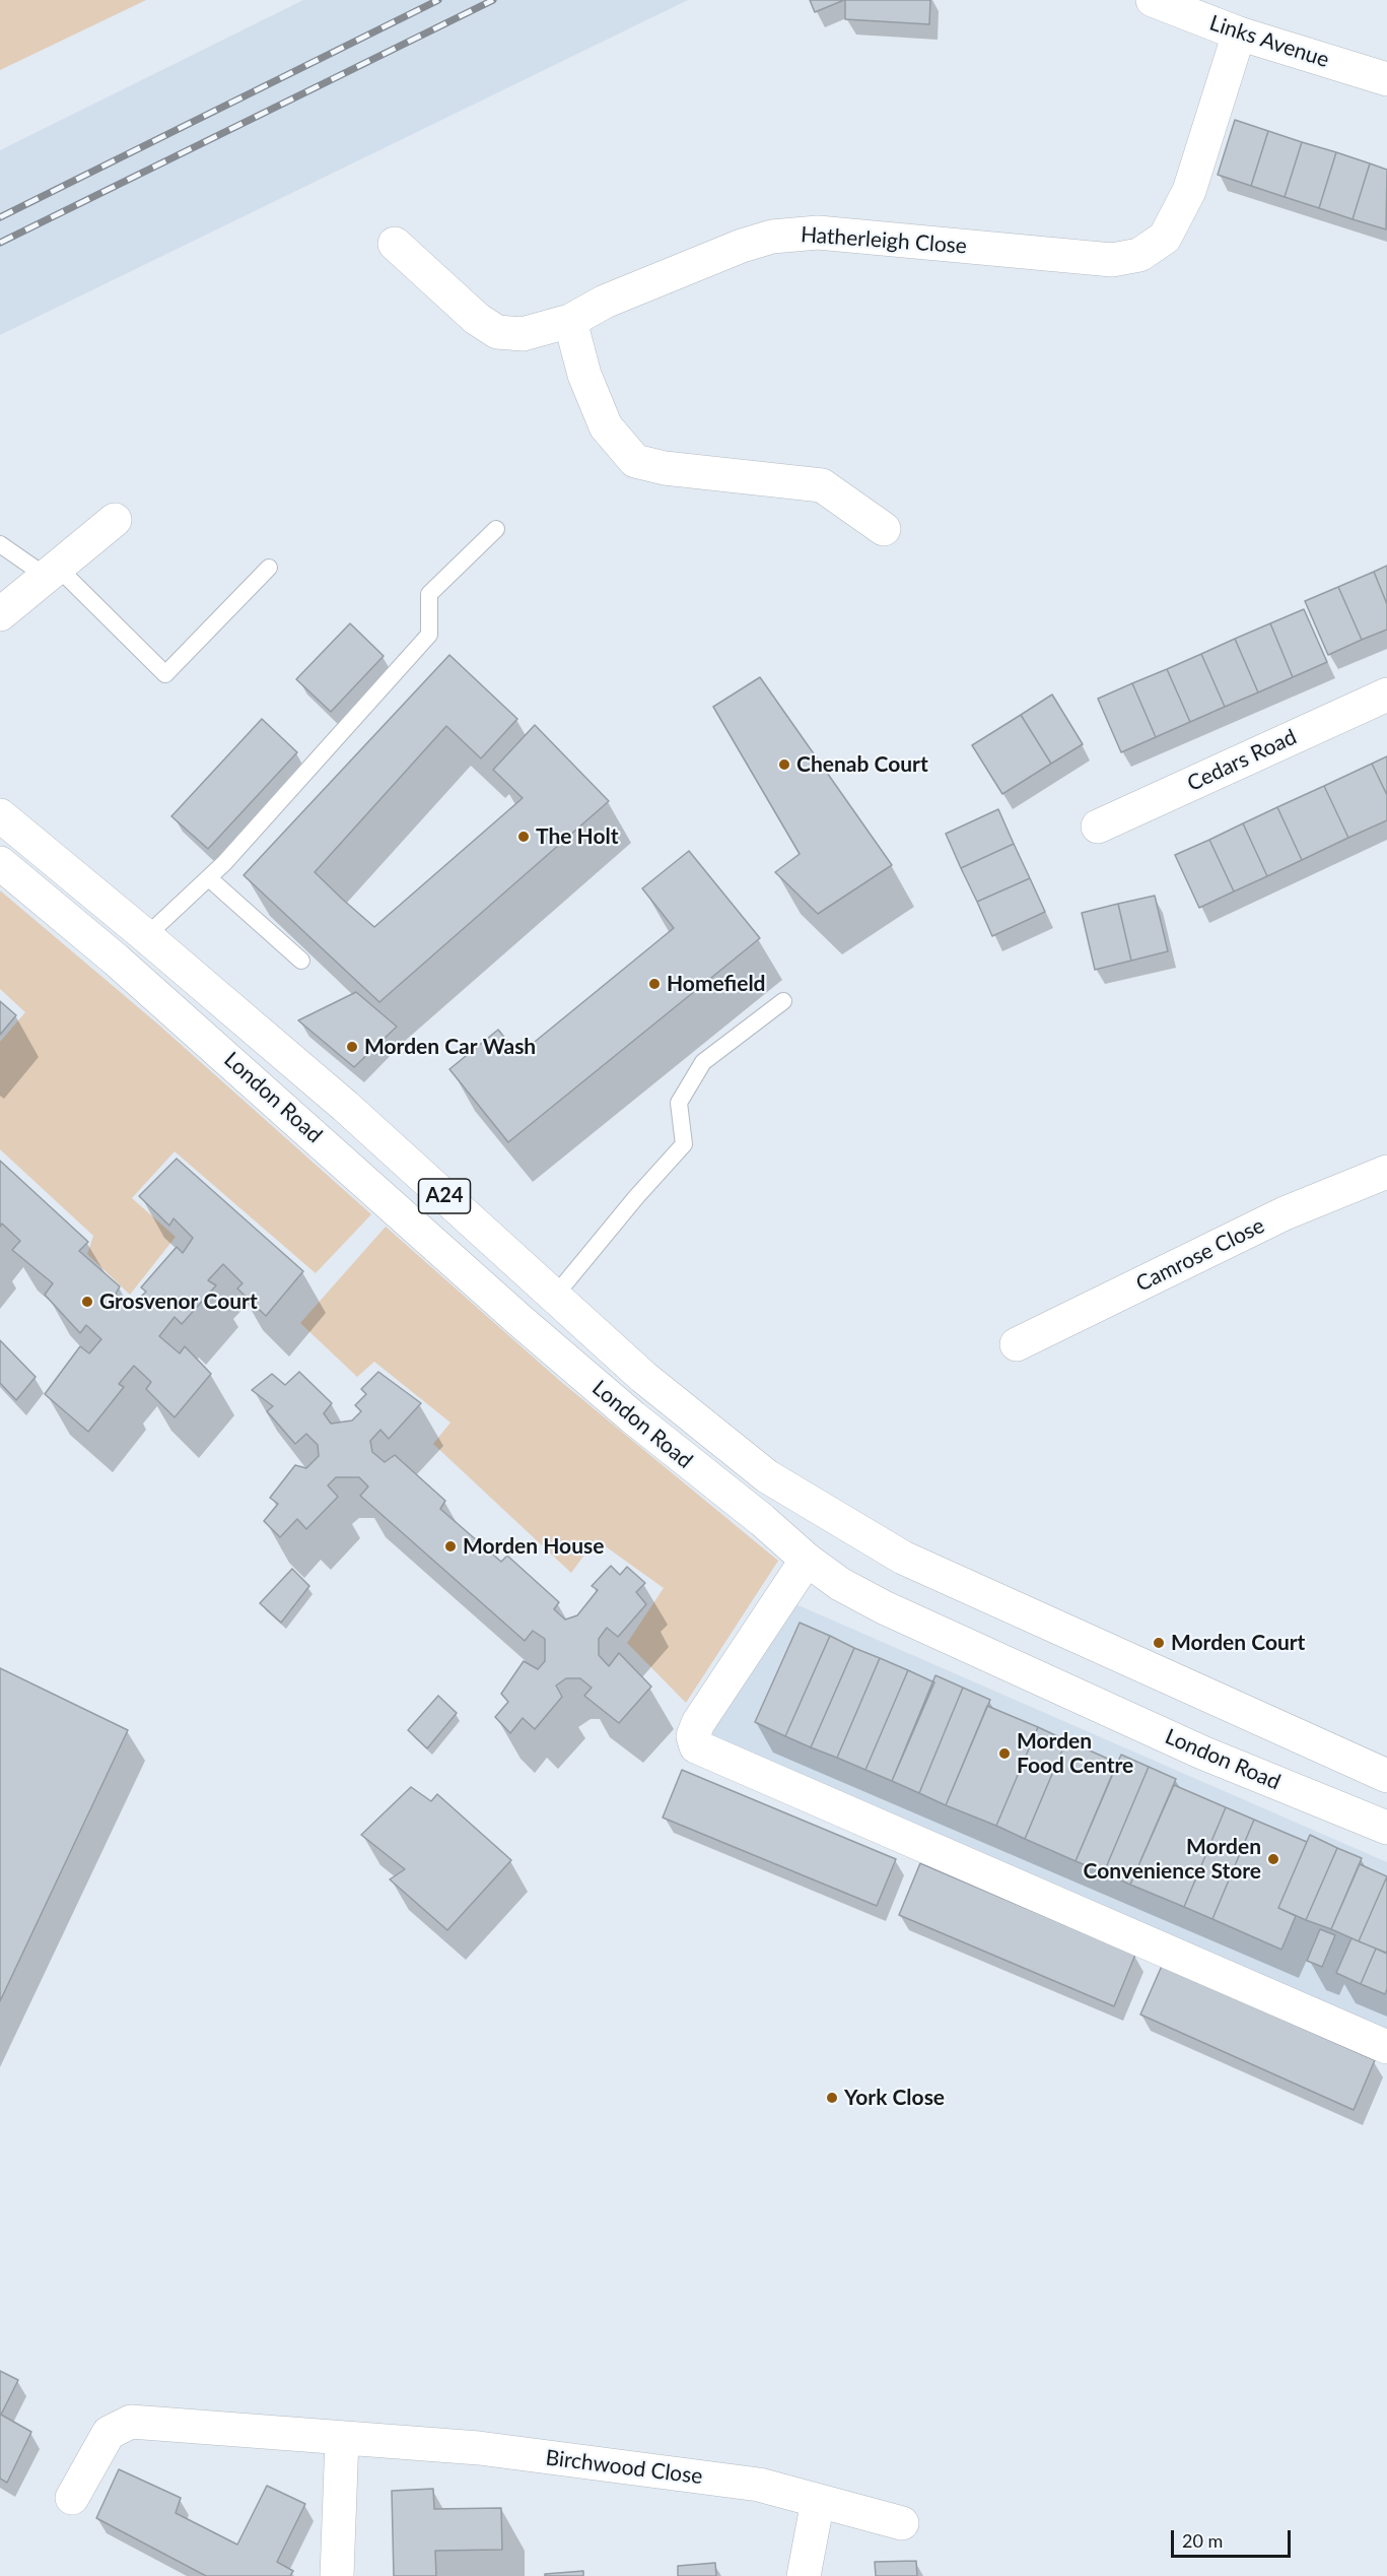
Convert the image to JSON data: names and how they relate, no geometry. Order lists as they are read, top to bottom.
{
  "streets": {
    "main road": [
      "Links Avenue",
      "Hatherleigh Close",
      "Cedars Road",
      "London Road",
      "A24",
      "Camrose Close",
      "Birchwood Close"
    ]
  },
  "crossings": [
    ["Links Avenue", "Hatherleigh Close"]
  ],
  "places": [
    "Chenab Court",
    "The Holt",
    "Homefield",
    "Morden Car Wash",
    "Grosvenor Court",
    "Morden House",
    "Morden Court",
    "Morden Food Centre",
    "Morden Convenience Store",
    "York Close"
  ],
  "scale_bar": "20 m"
}
